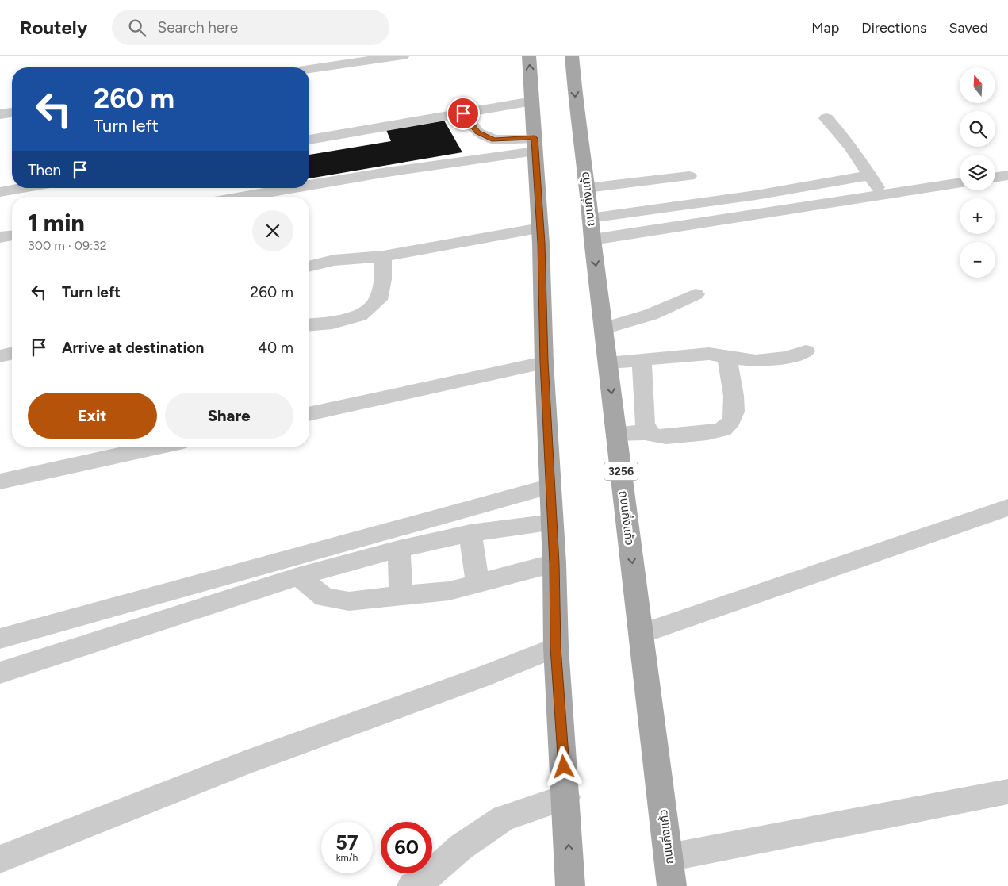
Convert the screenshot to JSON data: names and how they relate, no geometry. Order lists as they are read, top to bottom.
{
  "streets": {
    "main road": ["ถนนกิ่งแก้ว", "3256"]
  },
  "north": "top",
  "page": {
    "header": "Routely",
    "search": "Search here",
    "nav": ["Map", "Directions", "Saved"],
    "map_buttons": ["+", "−"],
    "turn": ["260 m", "Turn left"],
    "then": "Then",
    "heading": ["1 min", "300 m · 09:32"],
    "list": [
      {
        "name": "Turn left",
        "value": "260 m"
      },
      {
        "name": "Arrive at destination",
        "value": "40 m"
      }
    ],
    "buttons": ["Exit", "Share"],
    "speed": "57 km/h",
    "limit": "60"
  }
}
